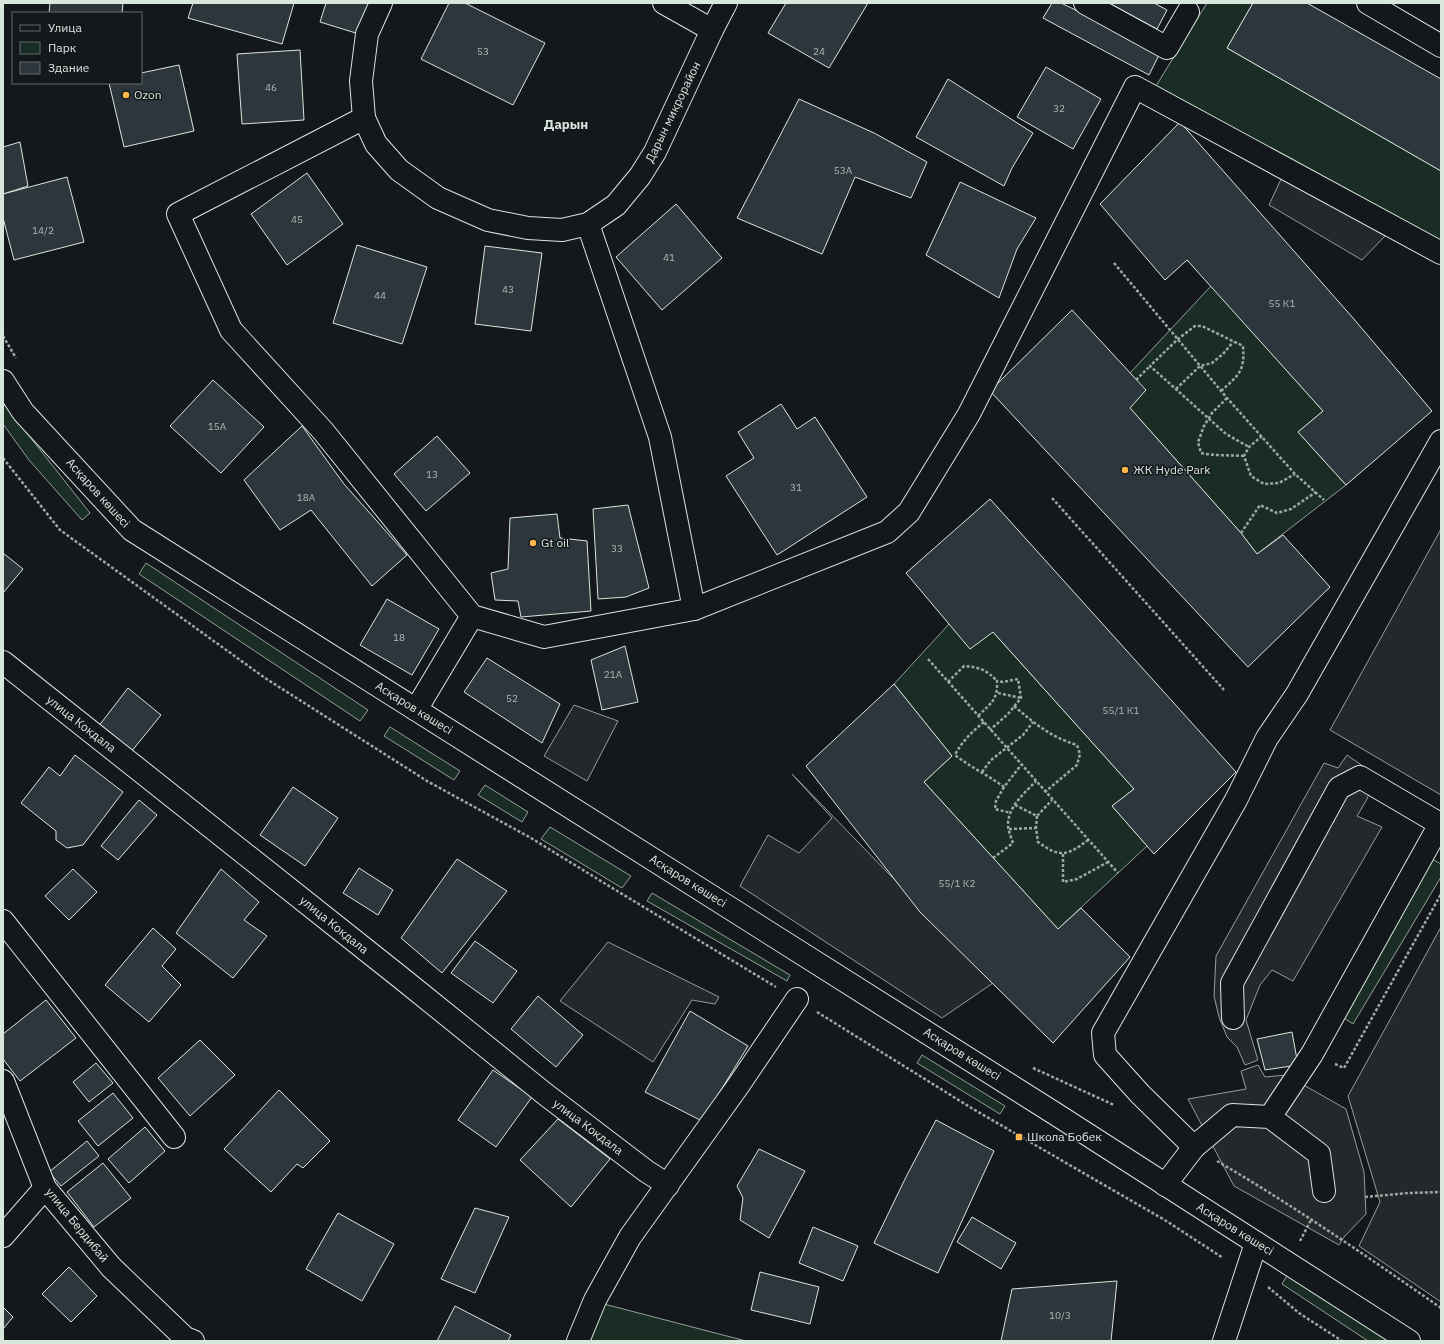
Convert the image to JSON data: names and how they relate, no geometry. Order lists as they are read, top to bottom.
{
  "streets": {
    "street": [
      "Дарын микрорайон",
      "Асқаров көшесі",
      "улица Кокдала",
      "улица Бердибай"
    ]
  },
  "districts": ["Дарын"],
  "places": {
    "other": ["Ozon", "ЖК Hyde Park", "Gt oil"],
    "transit": ["Школа Бобек"]
  },
  "house_numbers": [
    "53",
    "24",
    "46",
    "32",
    "53А",
    "45",
    "14/2",
    "41",
    "43",
    "44",
    "55 К1",
    "15А",
    "13",
    "31",
    "18А",
    "33",
    "18",
    "21А",
    "52",
    "55/1 К1",
    "55/1 К2",
    "10/3"
  ],
  "legend": ["Улица", "Парк", "Здание"]
}
